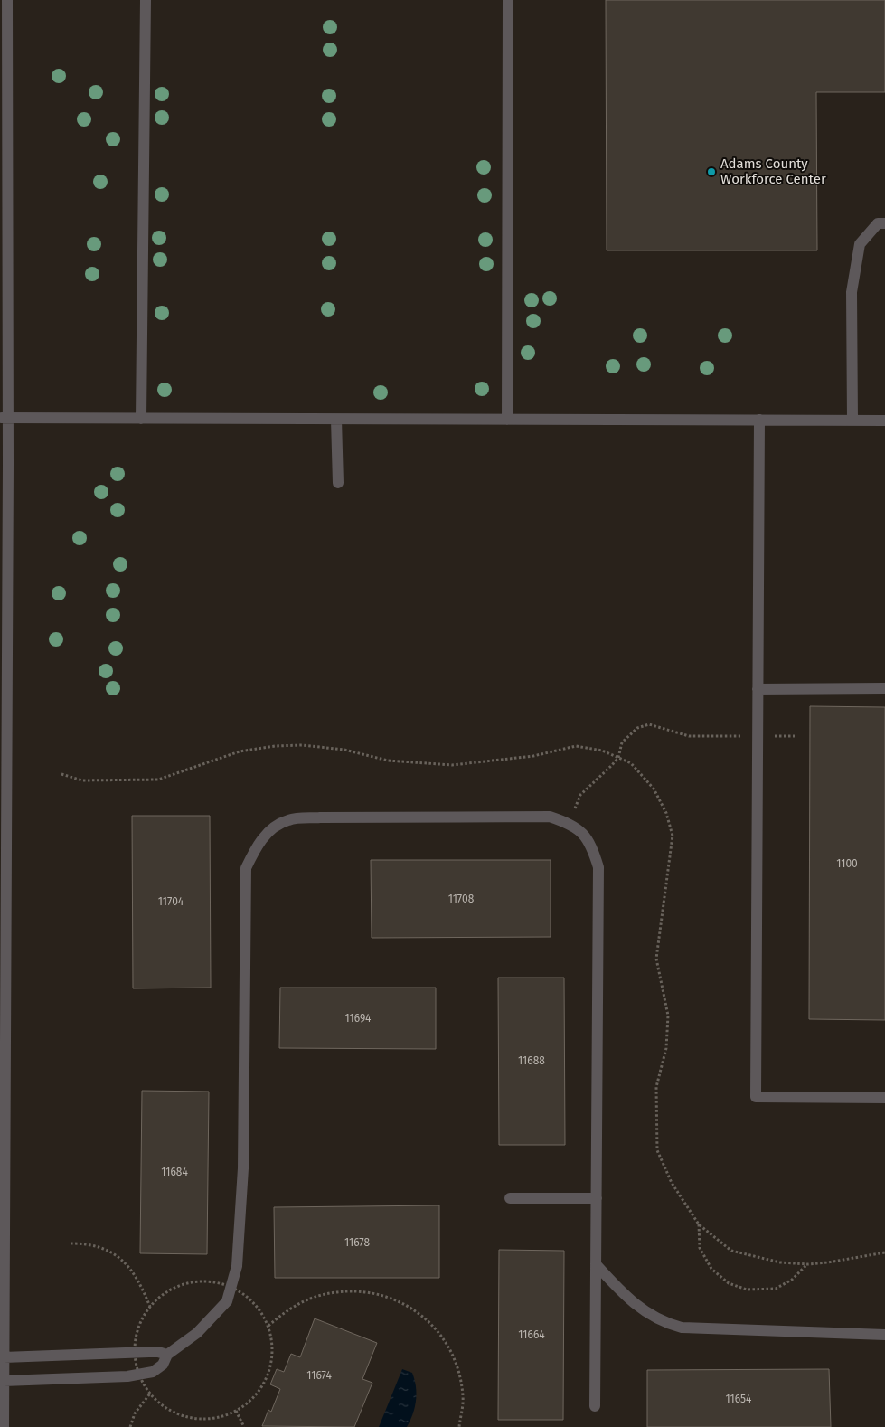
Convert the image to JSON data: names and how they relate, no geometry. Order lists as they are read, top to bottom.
{
  "places": ["Adams County Workforce Center"],
  "house_numbers": [
    "1100",
    "11708",
    "11704",
    "11694",
    "11688",
    "11684",
    "11678",
    "11664",
    "11674",
    "11654"
  ]
}
